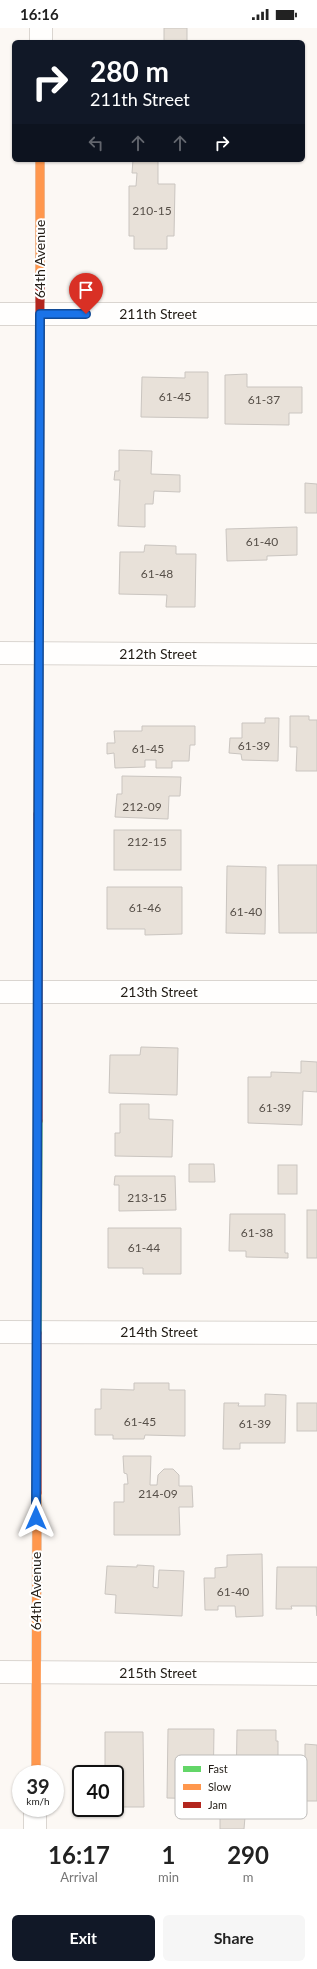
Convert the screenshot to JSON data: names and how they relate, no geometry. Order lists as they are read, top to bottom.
{
  "streets": {
    "street": [
      "64th Avenue",
      "211th Street",
      "212th Street",
      "213th Street",
      "214th Street",
      "215th Street"
    ]
  },
  "crossings": [
    ["64th Avenue", "211th Street"],
    ["64th Avenue", "212th Street"],
    ["64th Avenue", "213th Street"],
    ["64th Avenue", "214th Street"],
    ["64th Avenue", "215th Street"]
  ],
  "house_numbers": [
    "210-15",
    "61-45",
    "61-37",
    "61-40",
    "61-48",
    "61-39",
    "61-45",
    "212-09",
    "212-15",
    "61-46",
    "61-40",
    "61-39",
    "213-15",
    "61-38",
    "61-44",
    "61-45",
    "61-39",
    "214-09",
    "61-40"
  ],
  "legend": ["Fast", "Slow", "Jam"],
  "page": {
    "status": "16:16",
    "turn": ["280 m", "211th Street"],
    "speed": "39 km/h",
    "limit": "40",
    "eta": [
      "16:17",
      "Arrival",
      "1",
      "min",
      "290",
      "m"
    ],
    "buttons": ["Exit", "Share"]
  }
}
